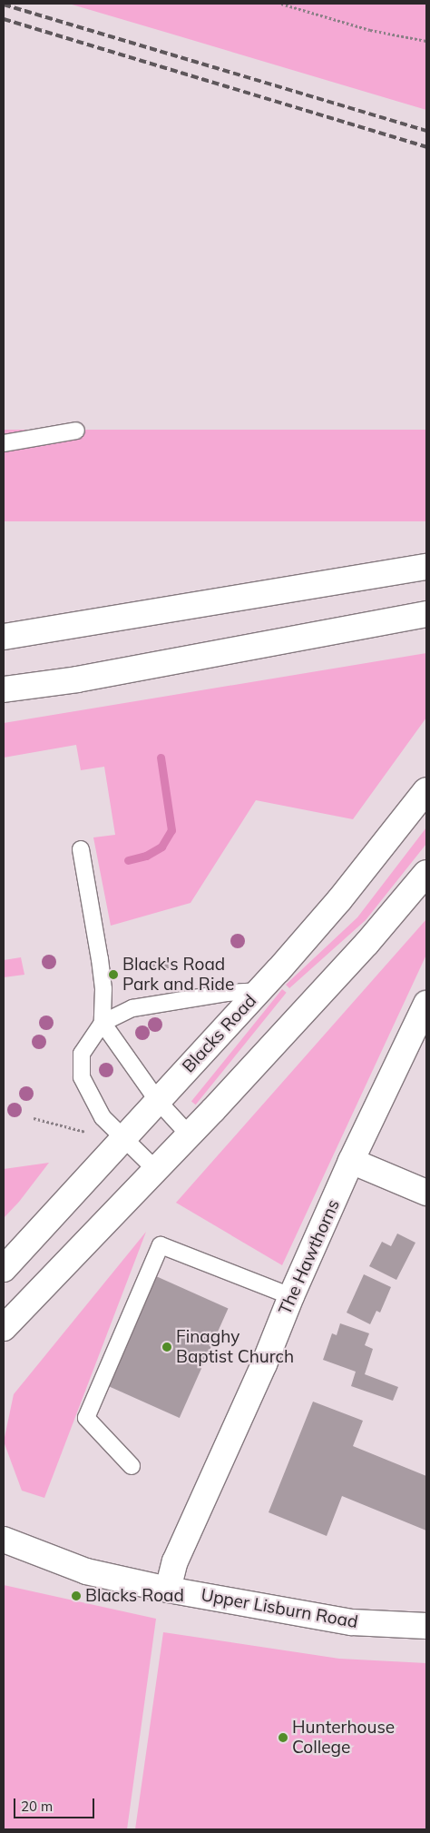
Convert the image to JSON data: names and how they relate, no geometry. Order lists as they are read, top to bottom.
{
  "streets": {
    "main road": ["Blacks Road", "The Hawthorns", "Upper Lisburn Road"]
  },
  "crossings": [
    ["The Hawthorns", "Upper Lisburn Road"]
  ],
  "places": [
    "Black's Road Park and Ride",
    "Finaghy Baptist Church",
    "Blacks Road",
    "Hunterhouse College"
  ],
  "scale_bar": "20 m"
}
